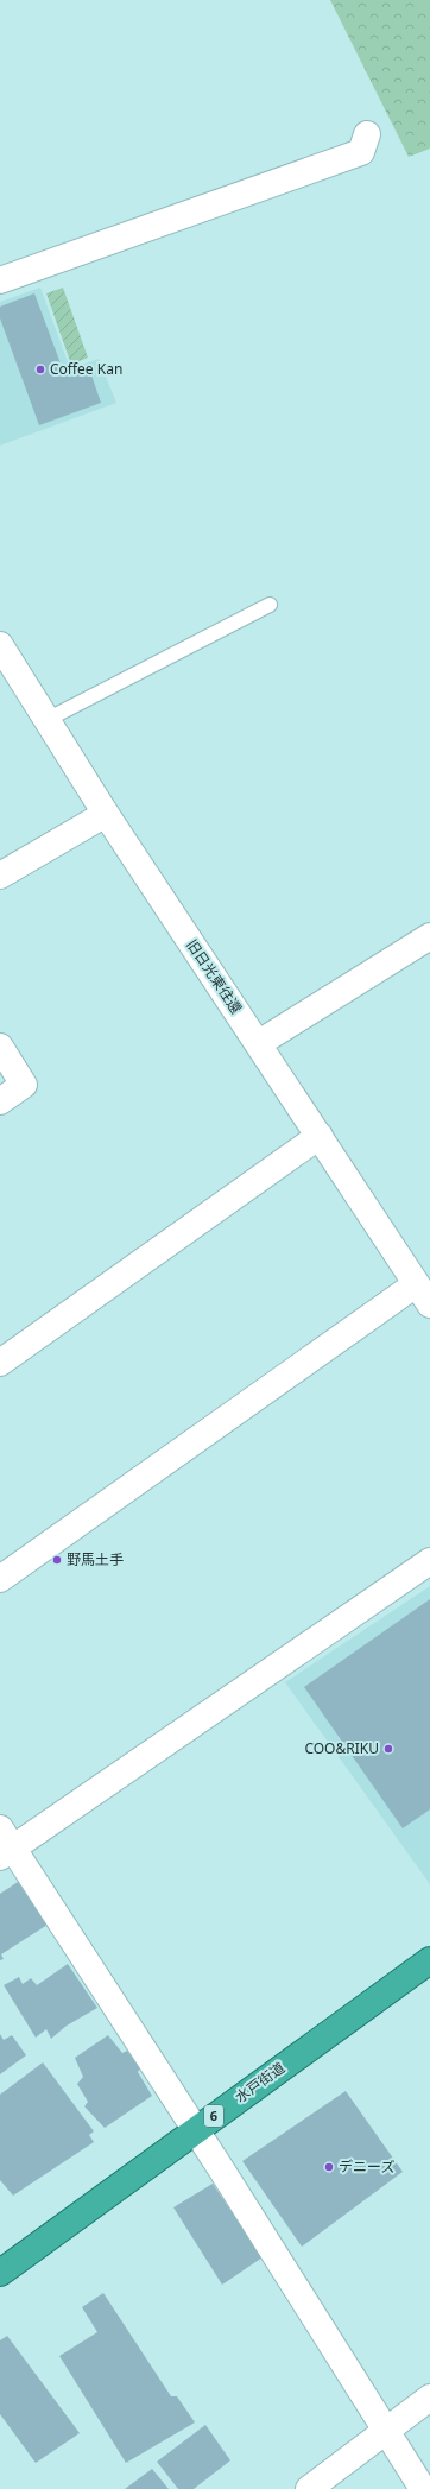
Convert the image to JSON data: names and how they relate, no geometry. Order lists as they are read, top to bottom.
{
  "streets": {
    "highway": ["水戸街道", "6"],
    "street": ["旧日光東往還"]
  },
  "places": [
    "Coffee Kan",
    "野馬土手",
    "COO&RIKU",
    "デニーズ"
  ]
}
